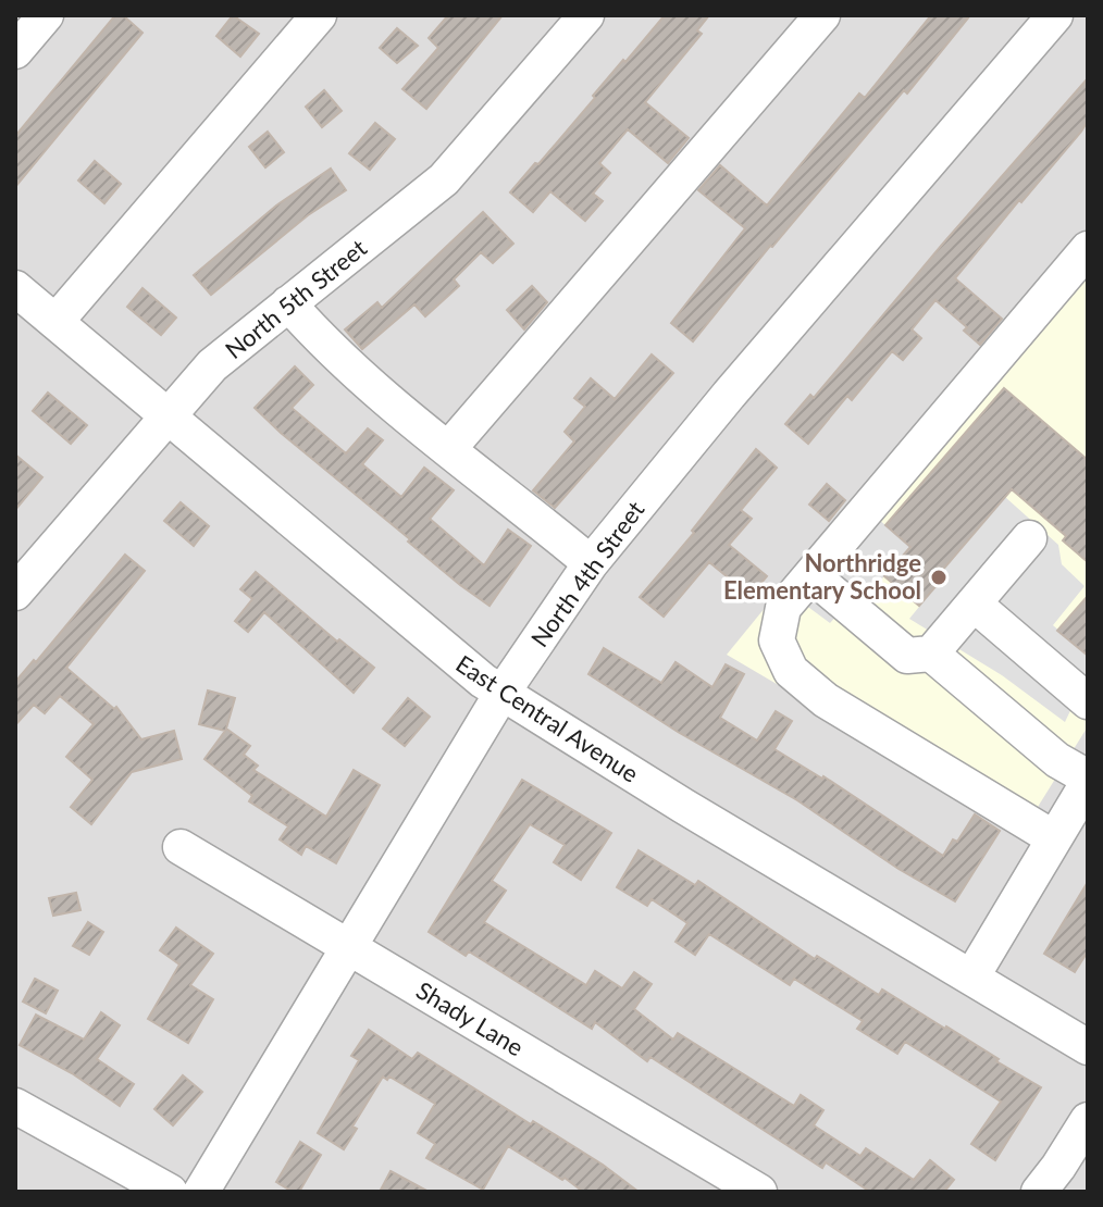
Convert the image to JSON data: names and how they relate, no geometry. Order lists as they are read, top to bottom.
{
  "streets": {
    "street": [
      "North 5th Street",
      "North 4th Street",
      "East Central Avenue",
      "Shady Lane"
    ]
  },
  "crossings": [
    ["North 5th Street", "East Central Avenue"],
    ["North 4th Street", "East Central Avenue"],
    ["North 4th Street", "Shady Lane"]
  ],
  "places": ["Northridge Elementary School"]
}
